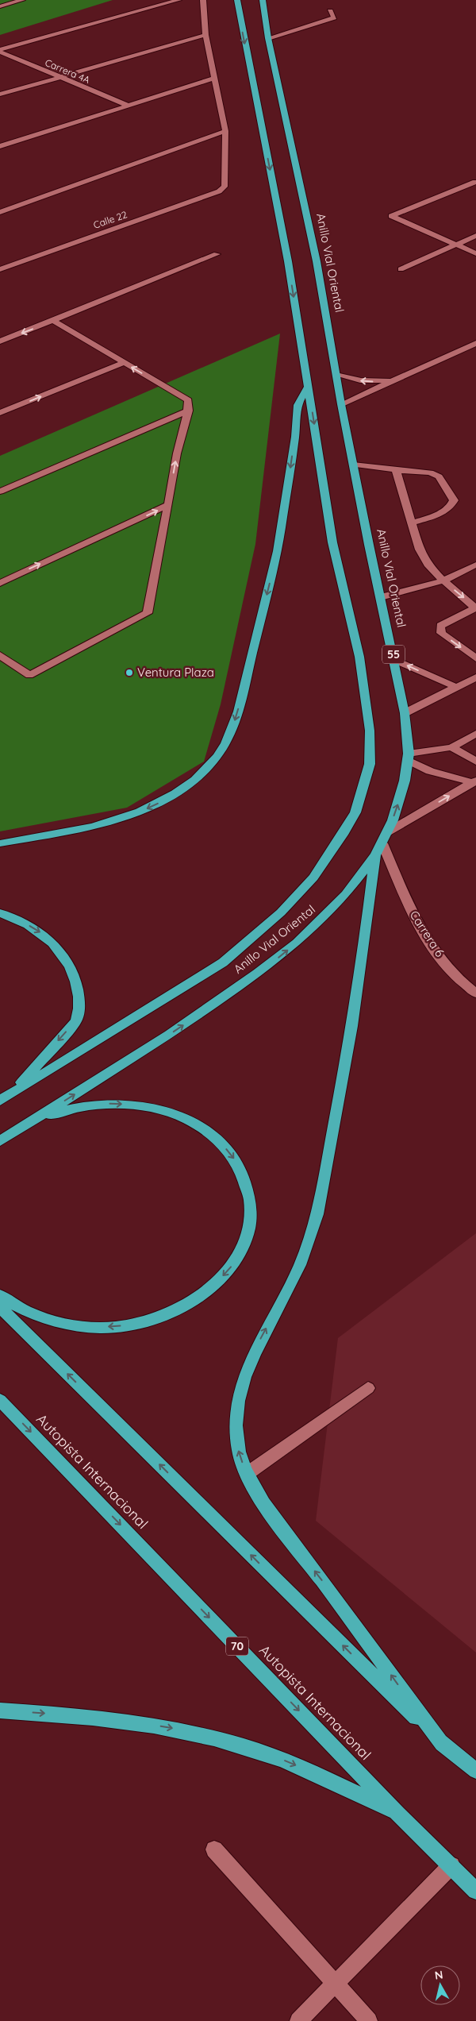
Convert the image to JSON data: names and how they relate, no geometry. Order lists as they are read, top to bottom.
{
  "streets": {
    "highway": [
      "Anillo Vial Oriental",
      "55",
      "Autopista Internacional",
      "70"
    ],
    "street": ["Carrera 4A", "Calle 22", "Carrera 6"]
  },
  "crossings": [
    ["Anillo Vial Oriental", "Carrera 6"]
  ],
  "places": ["Ventura Plaza"],
  "north": "top"
}
